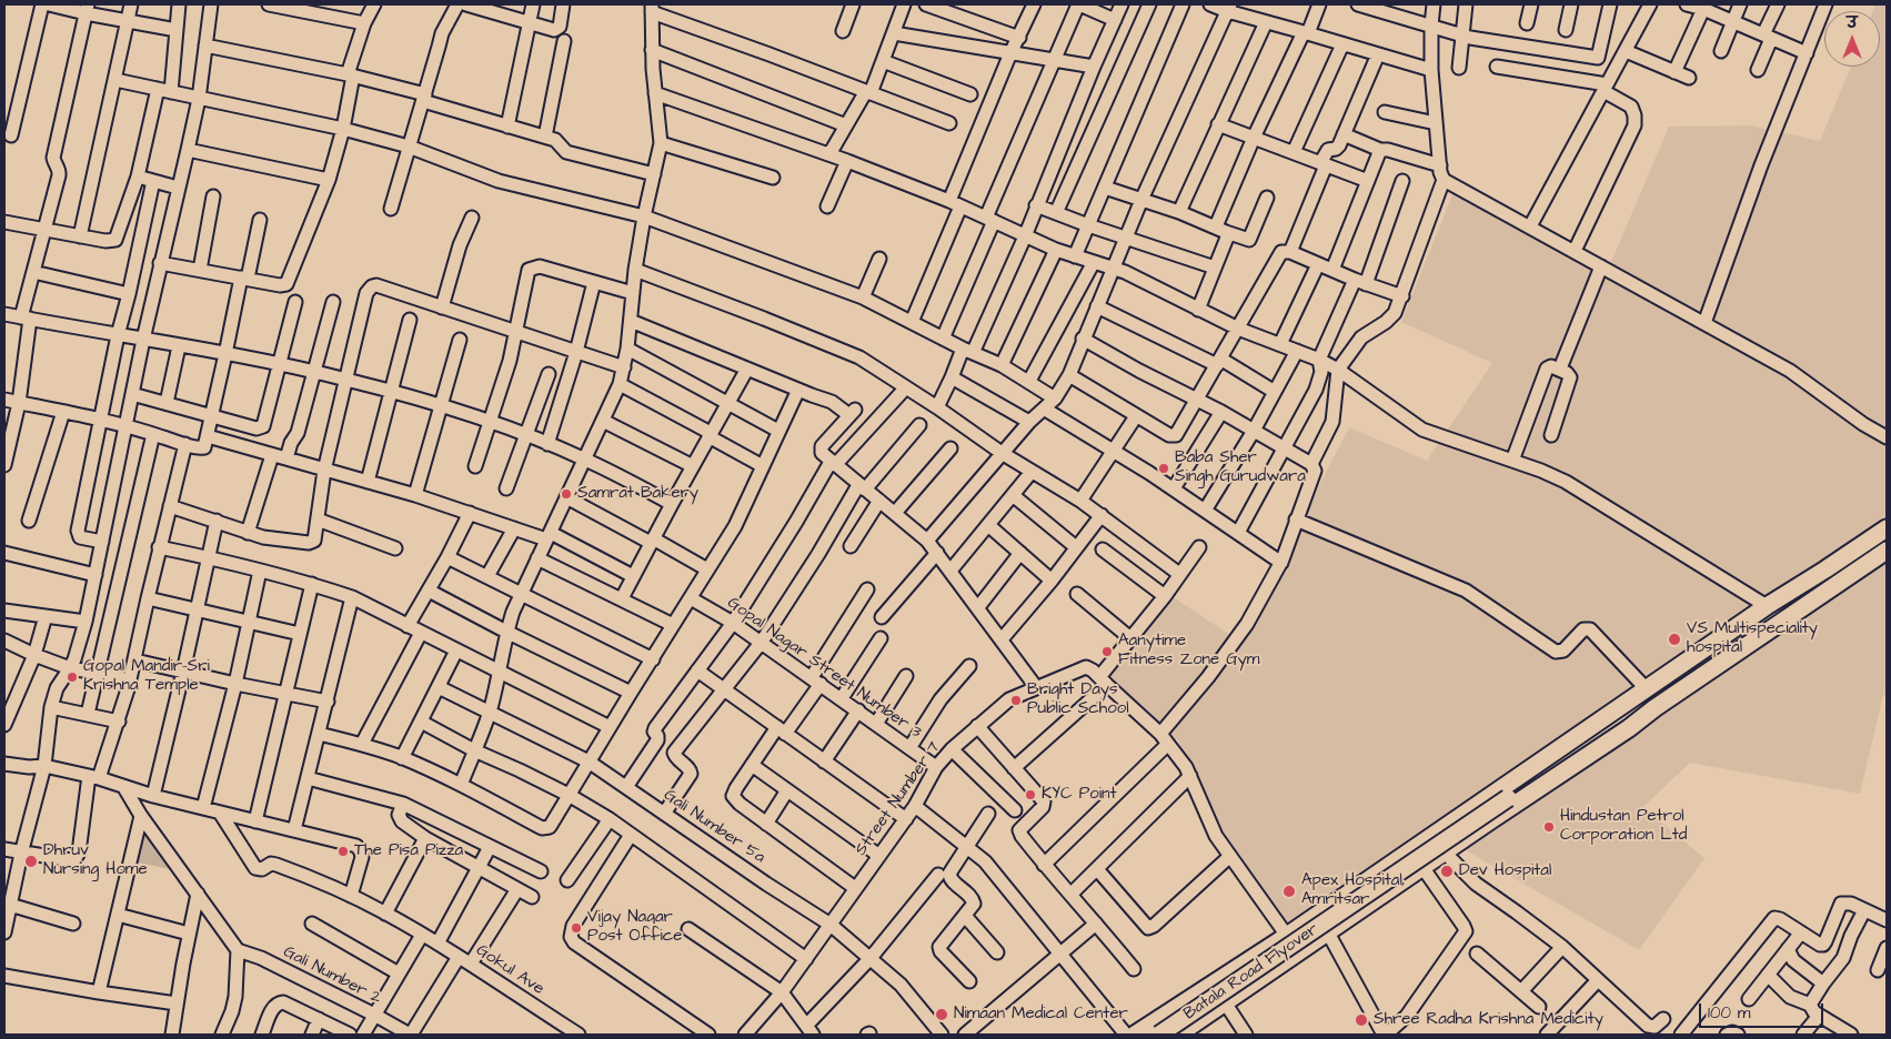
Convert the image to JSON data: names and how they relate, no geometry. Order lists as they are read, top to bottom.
{
  "streets": {
    "main road": ["Batala Road Flyover"],
    "street": [
      "Gopal Nagar Street Number 3",
      "Street Number 7",
      "Gali Number 5a",
      "Gokul Ave",
      "Gali Number 2"
    ]
  },
  "crossings": [
    ["Gopal Nagar Street Number 3", "Street Number 7"],
    ["Street Number 7", "Gali Number 5a"]
  ],
  "places": [
    "Baba Sher Singh Gurudwara",
    "Samrat Bakery",
    "VS Multispeciality hospital",
    "Aanytime Fitness Zone Gym",
    "Gopal Mandir-Sri Krishna Temple",
    "Bright Days Public School",
    "KYC Point",
    "Hindustan Petrol Corporation Ltd",
    "The Pisa Pizza",
    "Dhruv Nursing Home",
    "Dev Hospital",
    "Apex Hospital, Amritsar",
    "Vijay Nagar Post Office",
    "Nimaan Medical Center",
    "Shree Radha Krishna Medicity"
  ],
  "scale_bar": "100 m",
  "north": "top"
}
